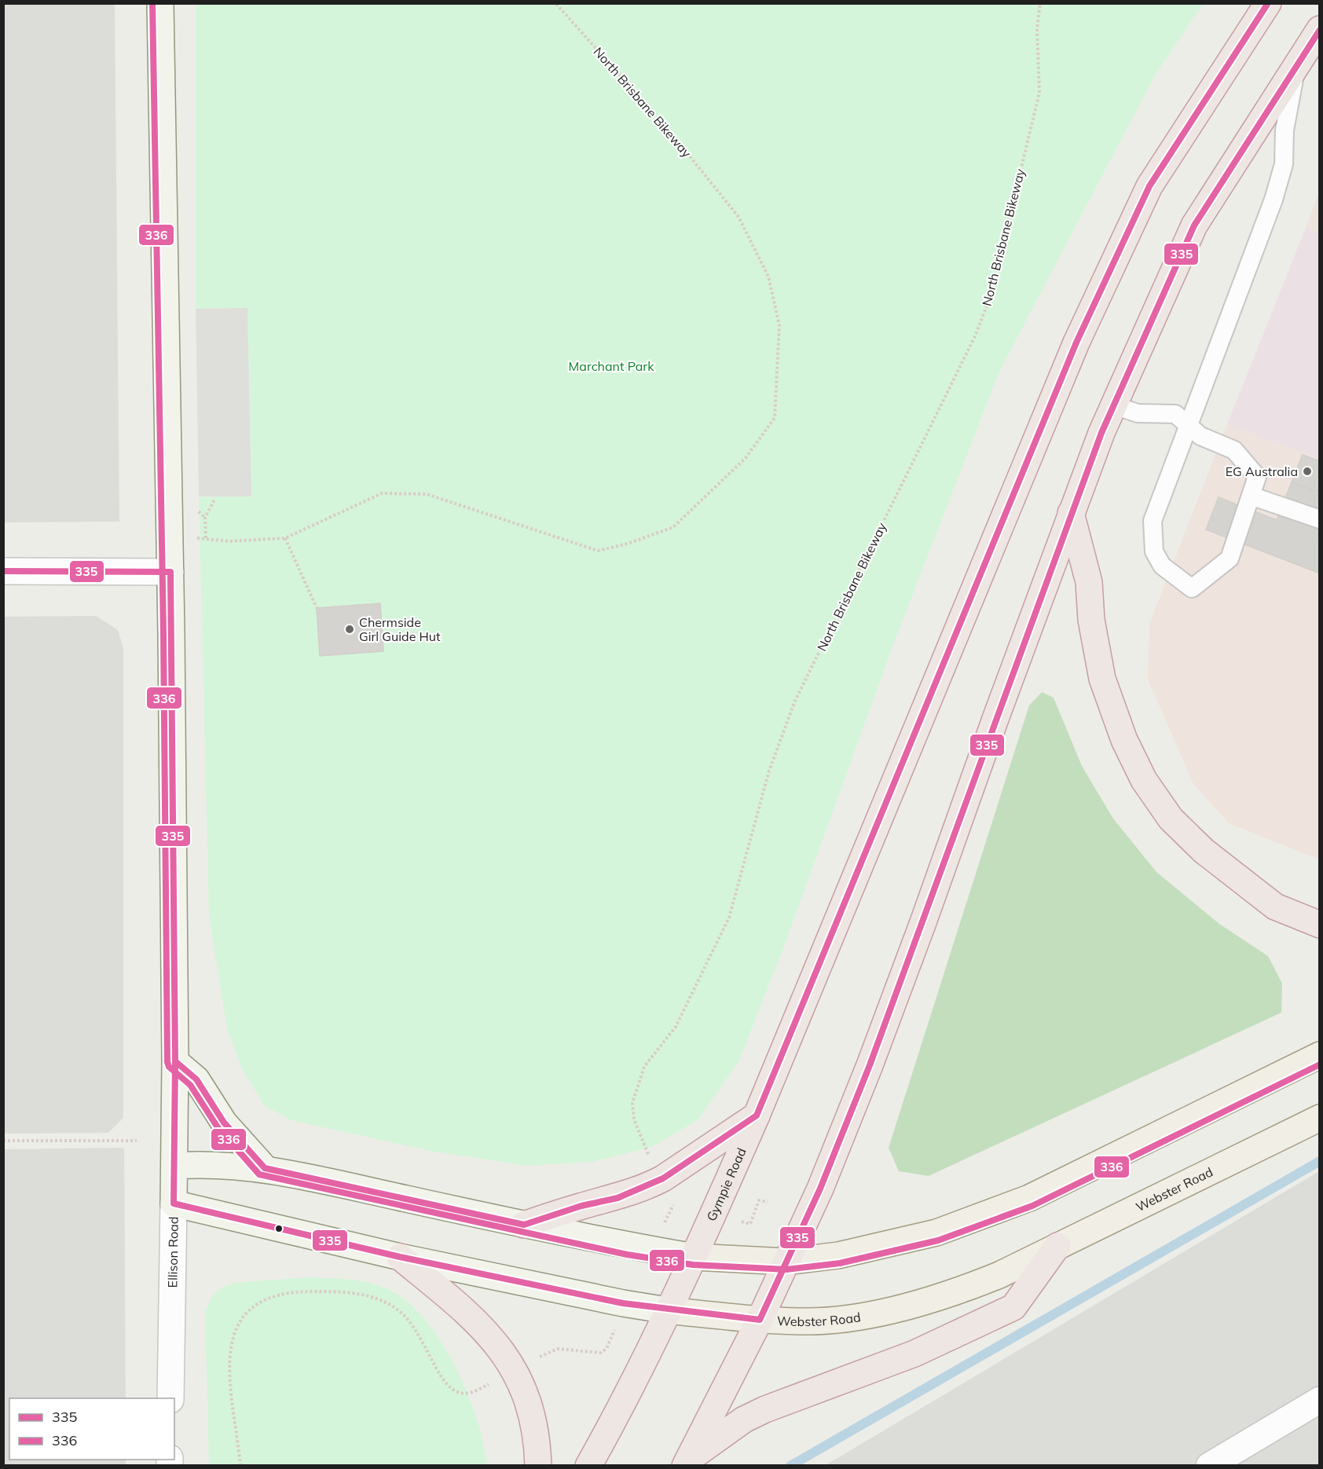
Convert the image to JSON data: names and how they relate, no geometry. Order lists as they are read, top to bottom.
{
  "streets": {
    "highway": ["Gympie Road"],
    "main road": ["Webster Road", "Ellison Road"],
    "path": ["North Brisbane Bikeway"]
  },
  "crossings": [
    ["Gympie Road", "Webster Road"],
    ["Webster Road", "Ellison Road"]
  ],
  "parks": ["Marchant Park"],
  "places": ["EG Australia", "Chermside Girl Guide Hut"],
  "lines": ["transit line 335", "transit line 336"],
  "legend": ["335", "336"]
}
